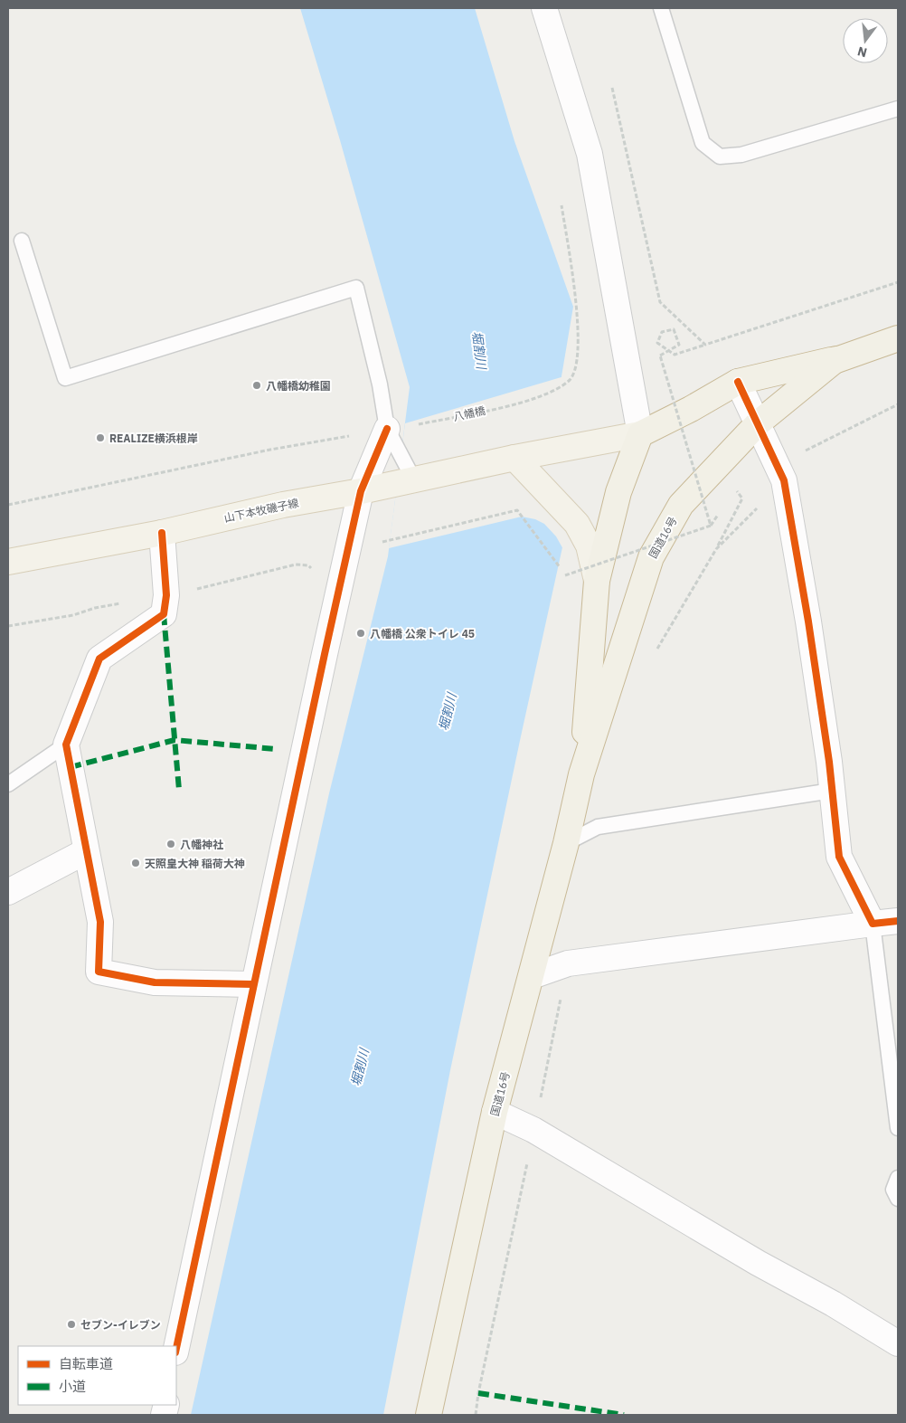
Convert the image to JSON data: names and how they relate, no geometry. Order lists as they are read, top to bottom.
{
  "streets": {
    "highway": ["国道16号"],
    "main road": ["山下本牧磯子線"],
    "path": ["八幡橋"]
  },
  "crossings": [
    ["山下本牧磯子線", "国道16号"]
  ],
  "water": ["堀割川"],
  "places": [
    "八幡橋幼稚園",
    "REALIZE横浜根岸",
    "八幡橋 公衆トイレ 45",
    "八幡神社",
    "天照皇大神 稲荷大神",
    "セブン-イレブン"
  ],
  "legend": ["自転車道", "小道"],
  "north": "bottom"
}
